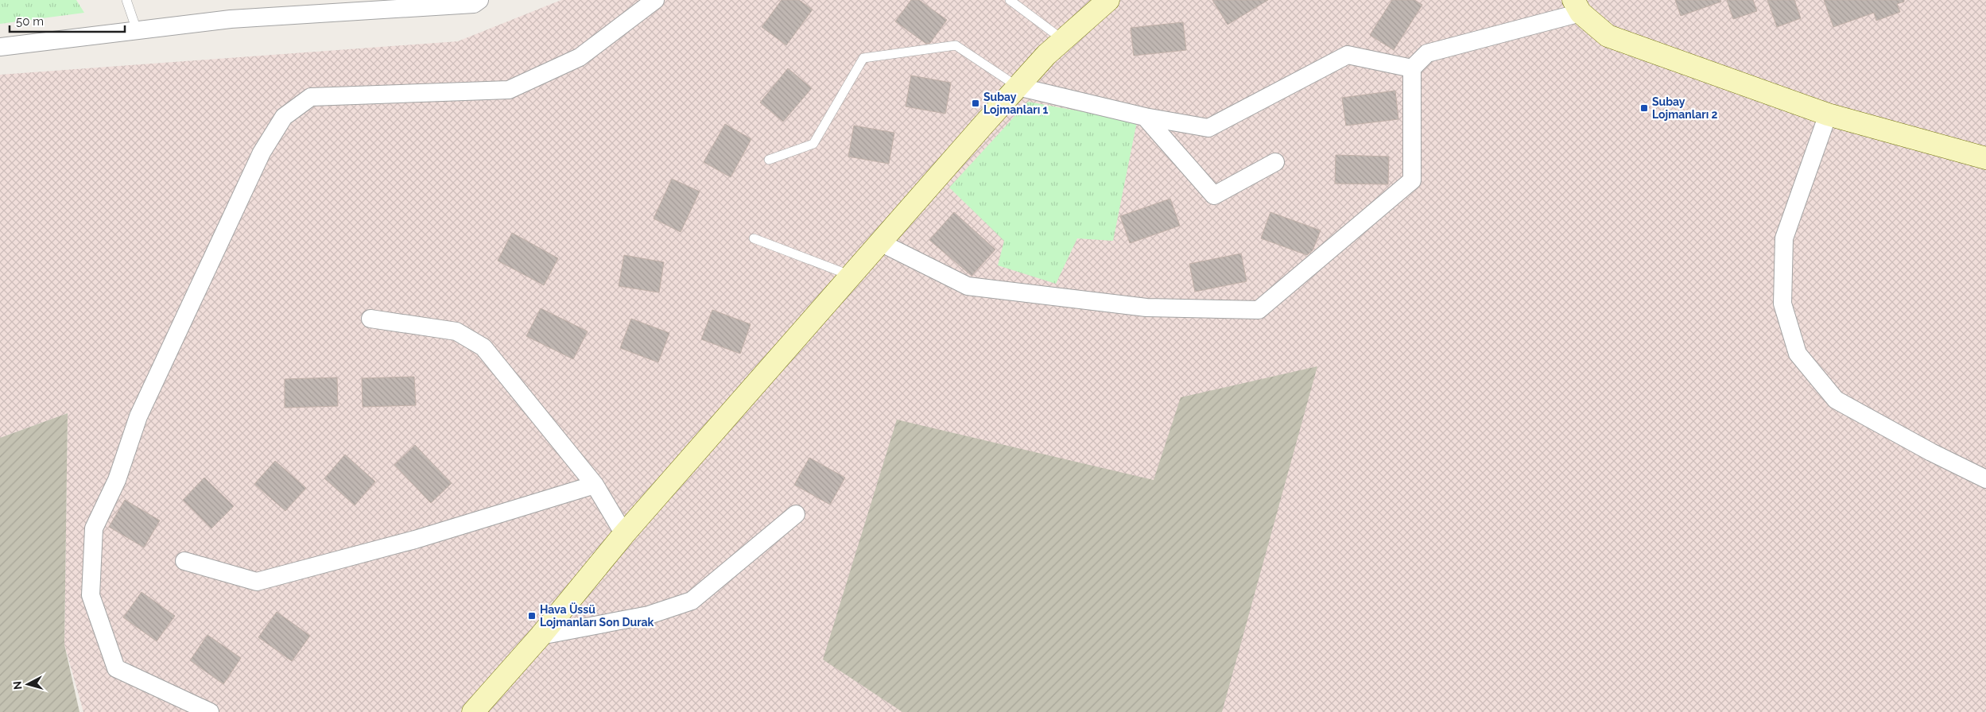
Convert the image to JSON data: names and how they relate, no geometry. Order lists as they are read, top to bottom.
{
  "places": {
    "transit": ["Subay Lojmanları 1", "Subay Lojmanları 2", "Hava Üssü Lojmanları Son Durak"]
  },
  "scale_bar": "50 m",
  "north": "left"
}
